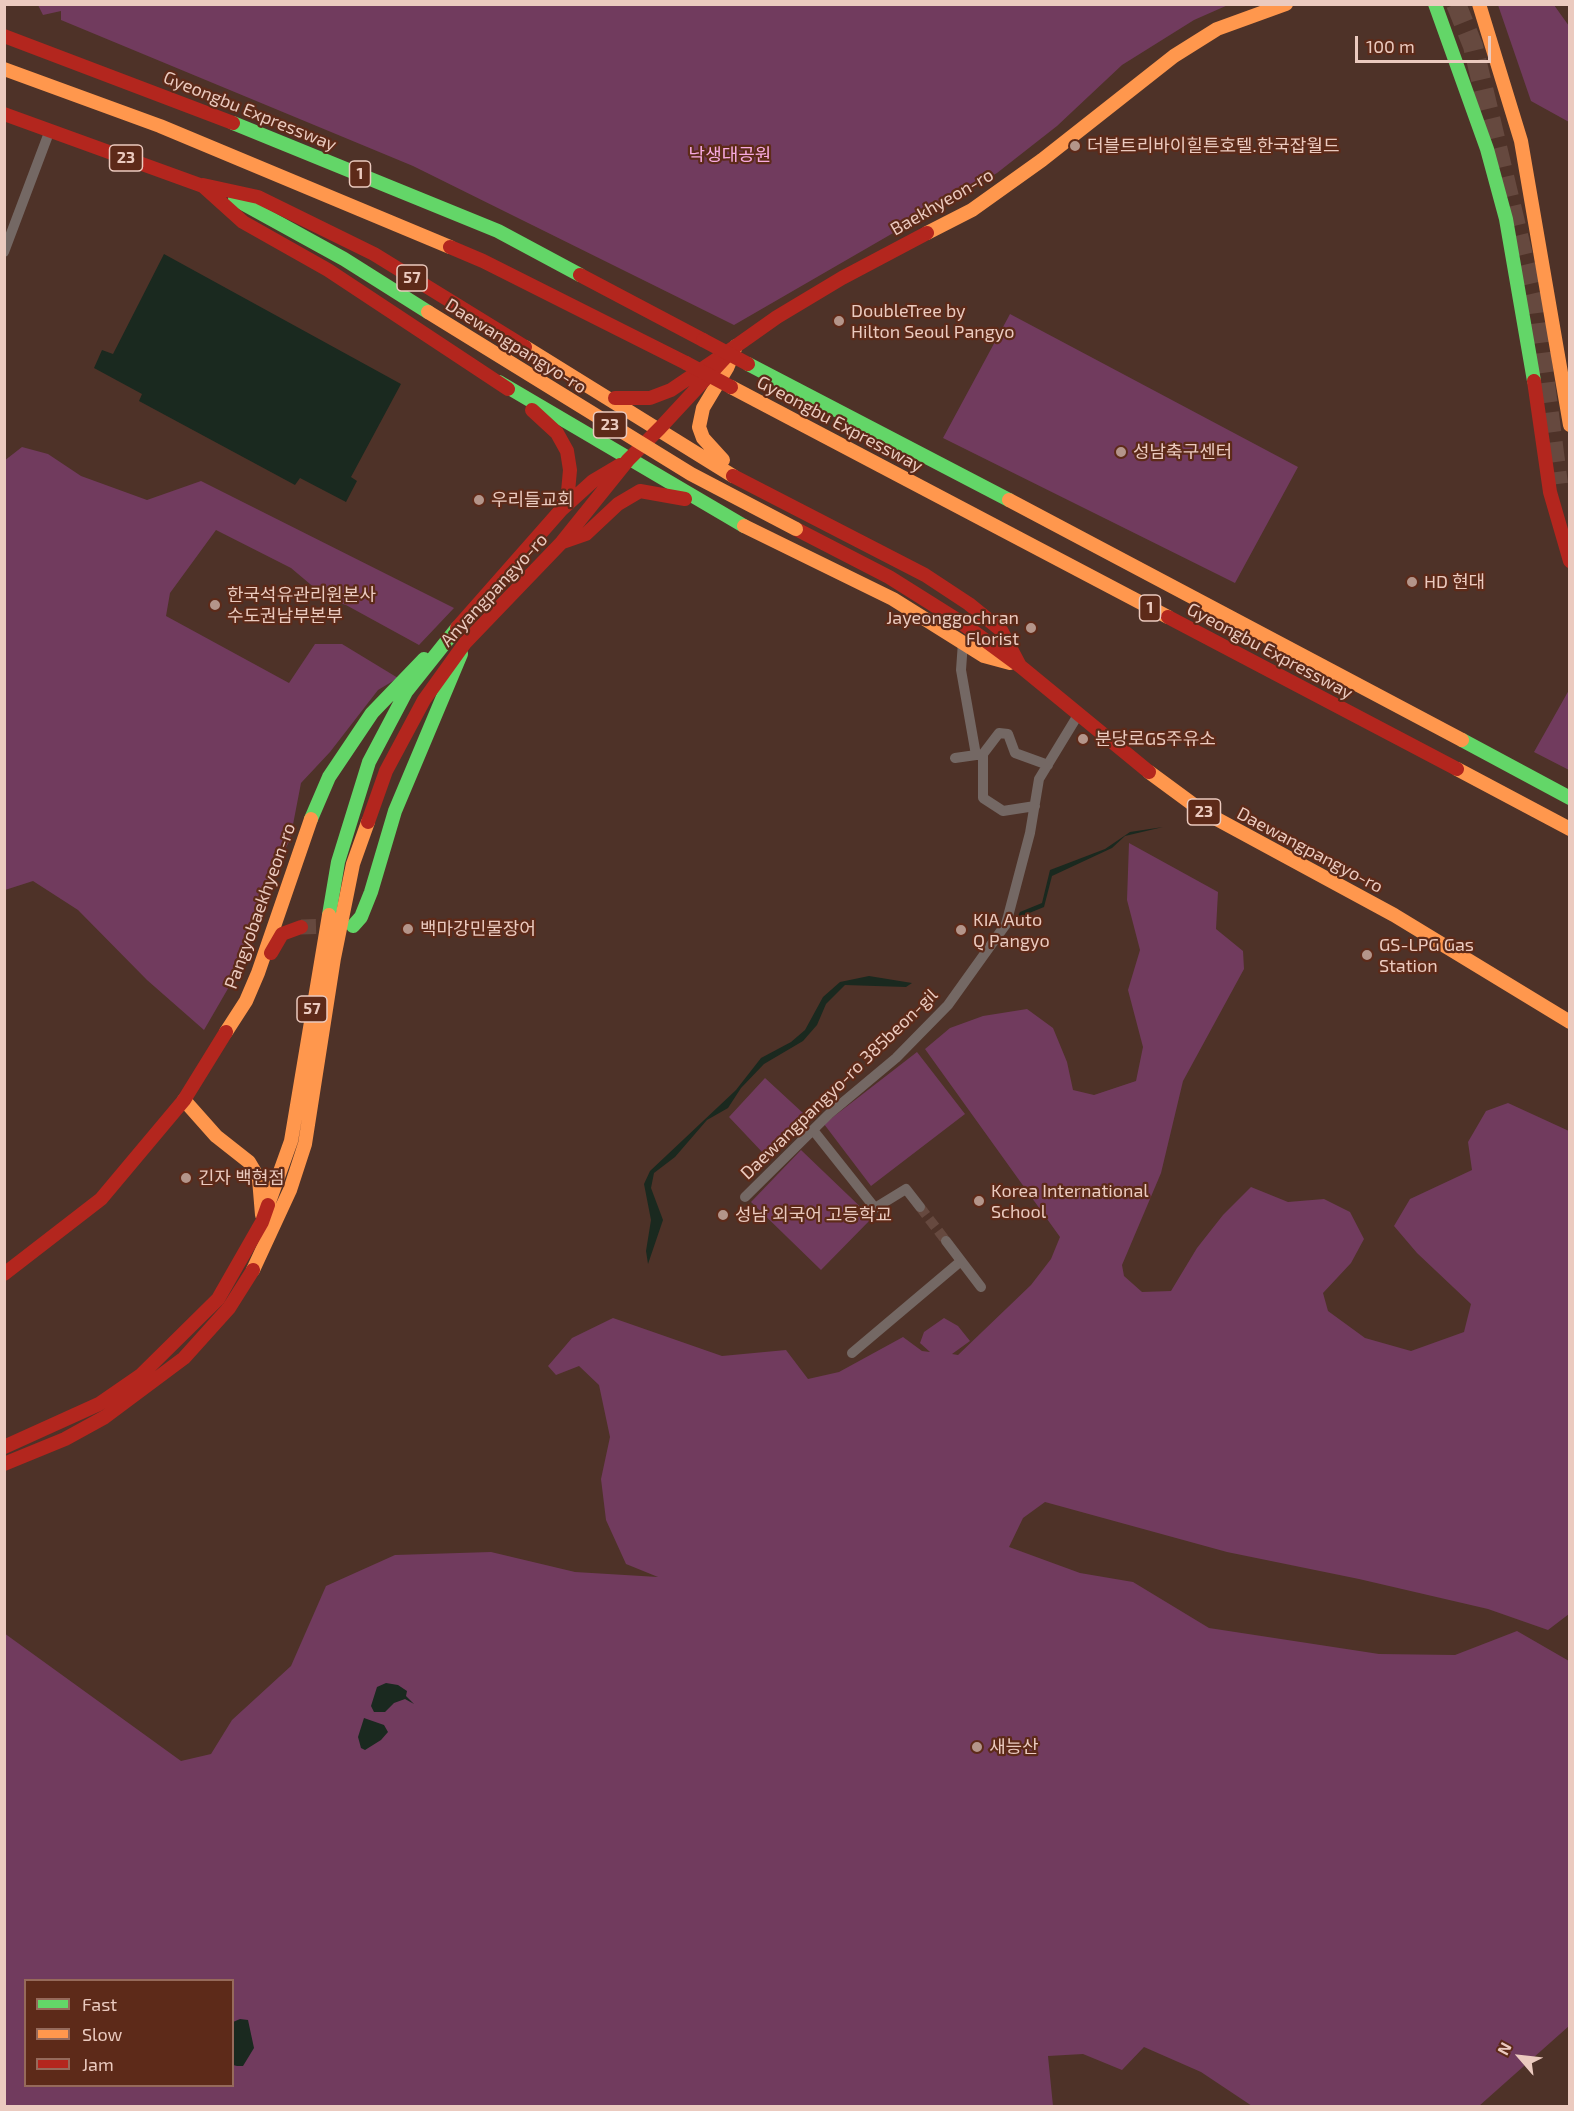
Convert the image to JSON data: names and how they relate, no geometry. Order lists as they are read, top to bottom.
{
  "streets": {
    "main road": [
      "Gyeongbu Expressway",
      "23",
      "1",
      "Baekhyeon-ro",
      "57",
      "Daewangpangyo-ro",
      "Anyangpangyo-ro",
      "Pangyobaekhyeon-ro"
    ],
    "street": ["Daewangpangyo-ro 385beon-gil"]
  },
  "crossings": [
    ["Baekhyeon-ro", "Daewangpangyo-ro"],
    ["Baekhyeon-ro", "Anyangpangyo-ro"],
    ["57", "Daewangpangyo-ro"],
    ["57", "Anyangpangyo-ro"],
    ["Daewangpangyo-ro", "Anyangpangyo-ro"],
    ["Daewangpangyo-ro", "Daewangpangyo-ro 385beon-gil"],
    ["Anyangpangyo-ro", "Pangyobaekhyeon-ro"]
  ],
  "parks": ["낙생대공원"],
  "places": [
    "더블트리바이힐튼호텔.한국잡월드",
    "DoubleTree by Hilton Seoul Pangyo",
    "성남축구센터",
    "우리들교회",
    "HD 현대",
    "한국석유관리원본사 수도권남부본부",
    "Jayeonggochran Florist",
    "분당로GS주유소",
    "백마강민물장어",
    "KIA Auto Q Pangyo",
    "GS-LPG Gas Station",
    "긴자 백현점",
    "Korea International School",
    "성남 외국어 고등학교",
    "새능산"
  ],
  "legend": ["Fast", "Slow", "Jam"],
  "scale_bar": "100 m",
  "north": "top left"
}
